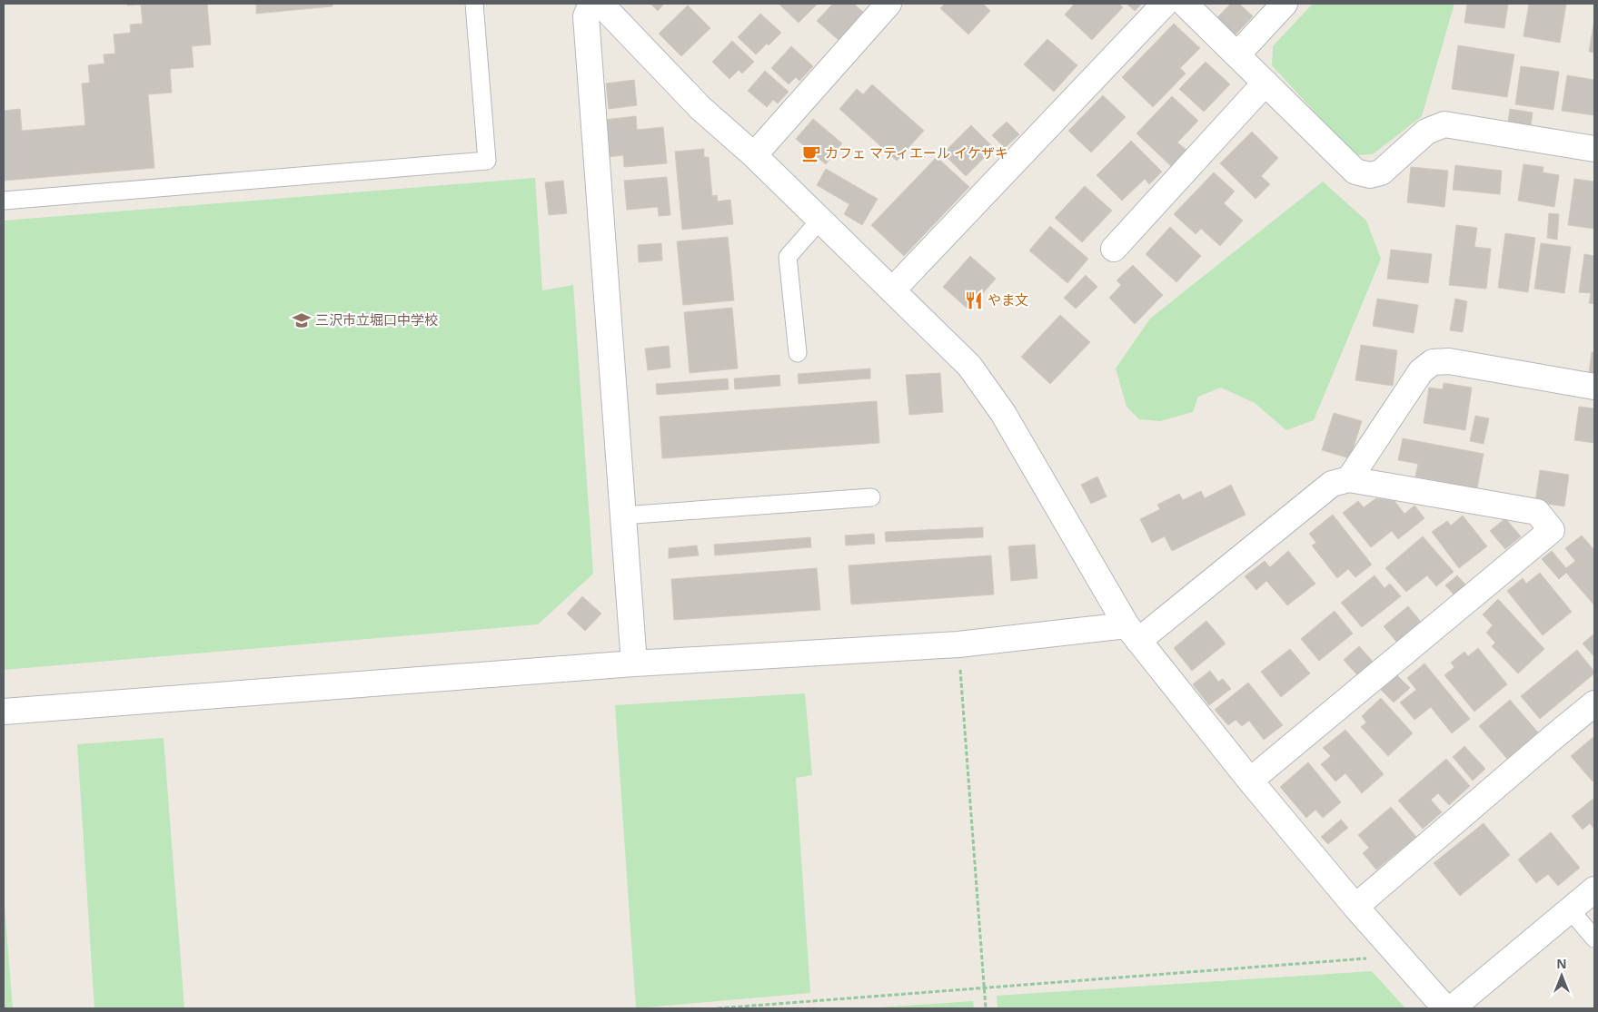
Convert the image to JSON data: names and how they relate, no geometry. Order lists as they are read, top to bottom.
{
  "places": {
    "cafe": ["カフェ マティエール イケザキ"],
    "restaurant": ["やま文"],
    "school or university": ["三沢市立堀口中学校"]
  },
  "north": "top"
}
